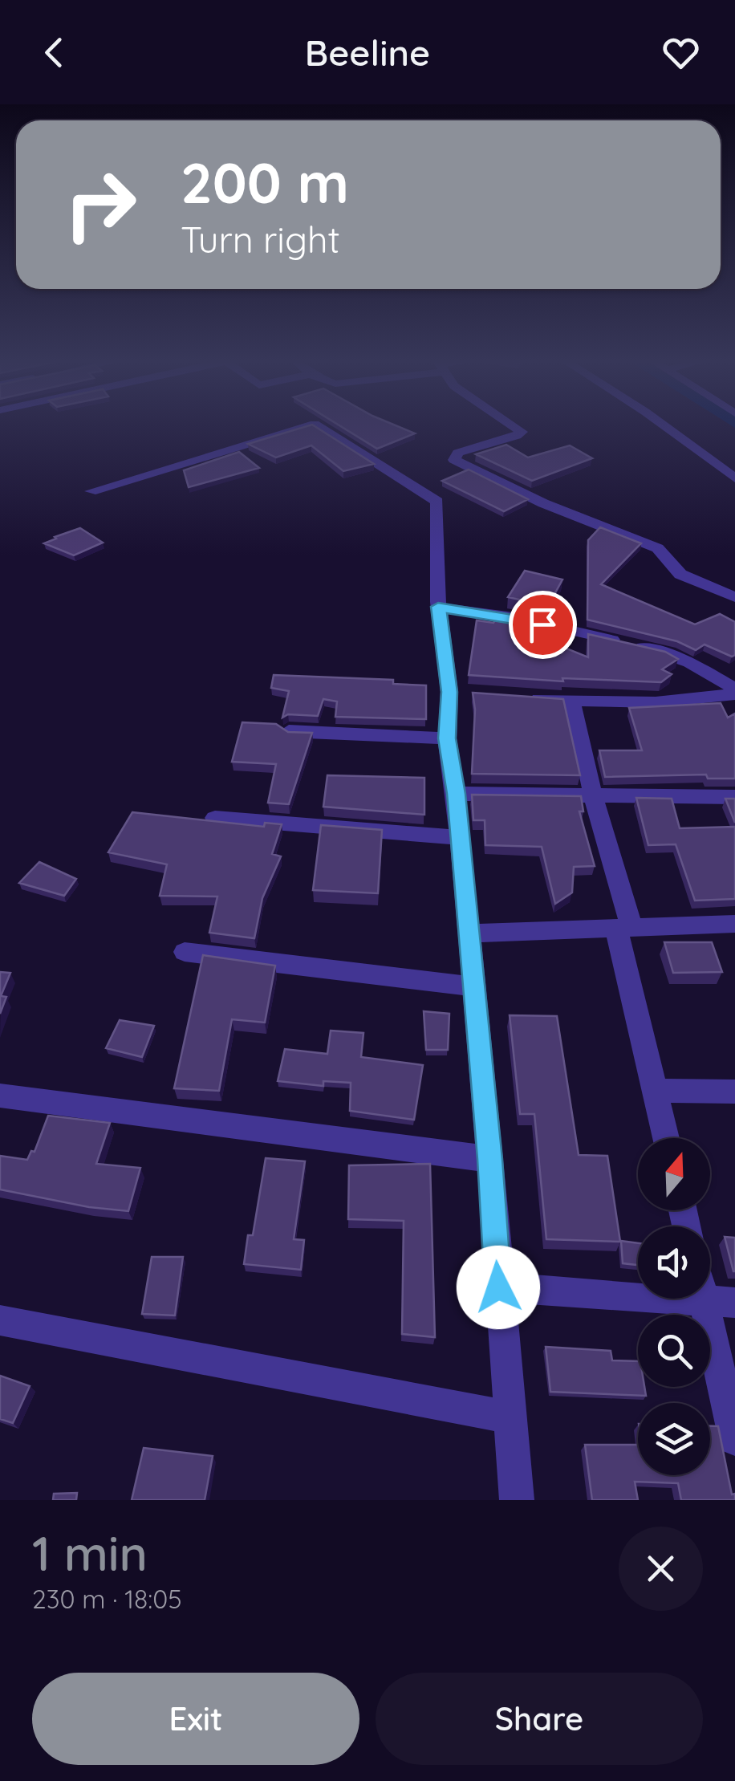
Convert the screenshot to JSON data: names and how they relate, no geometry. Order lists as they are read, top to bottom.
{
  "north": "top",
  "page": {
    "header": "Beeline",
    "turn": ["200 m", "Turn right"],
    "heading": ["1 min", "230 m · 18:05"],
    "buttons": ["Exit", "Share"]
  }
}
